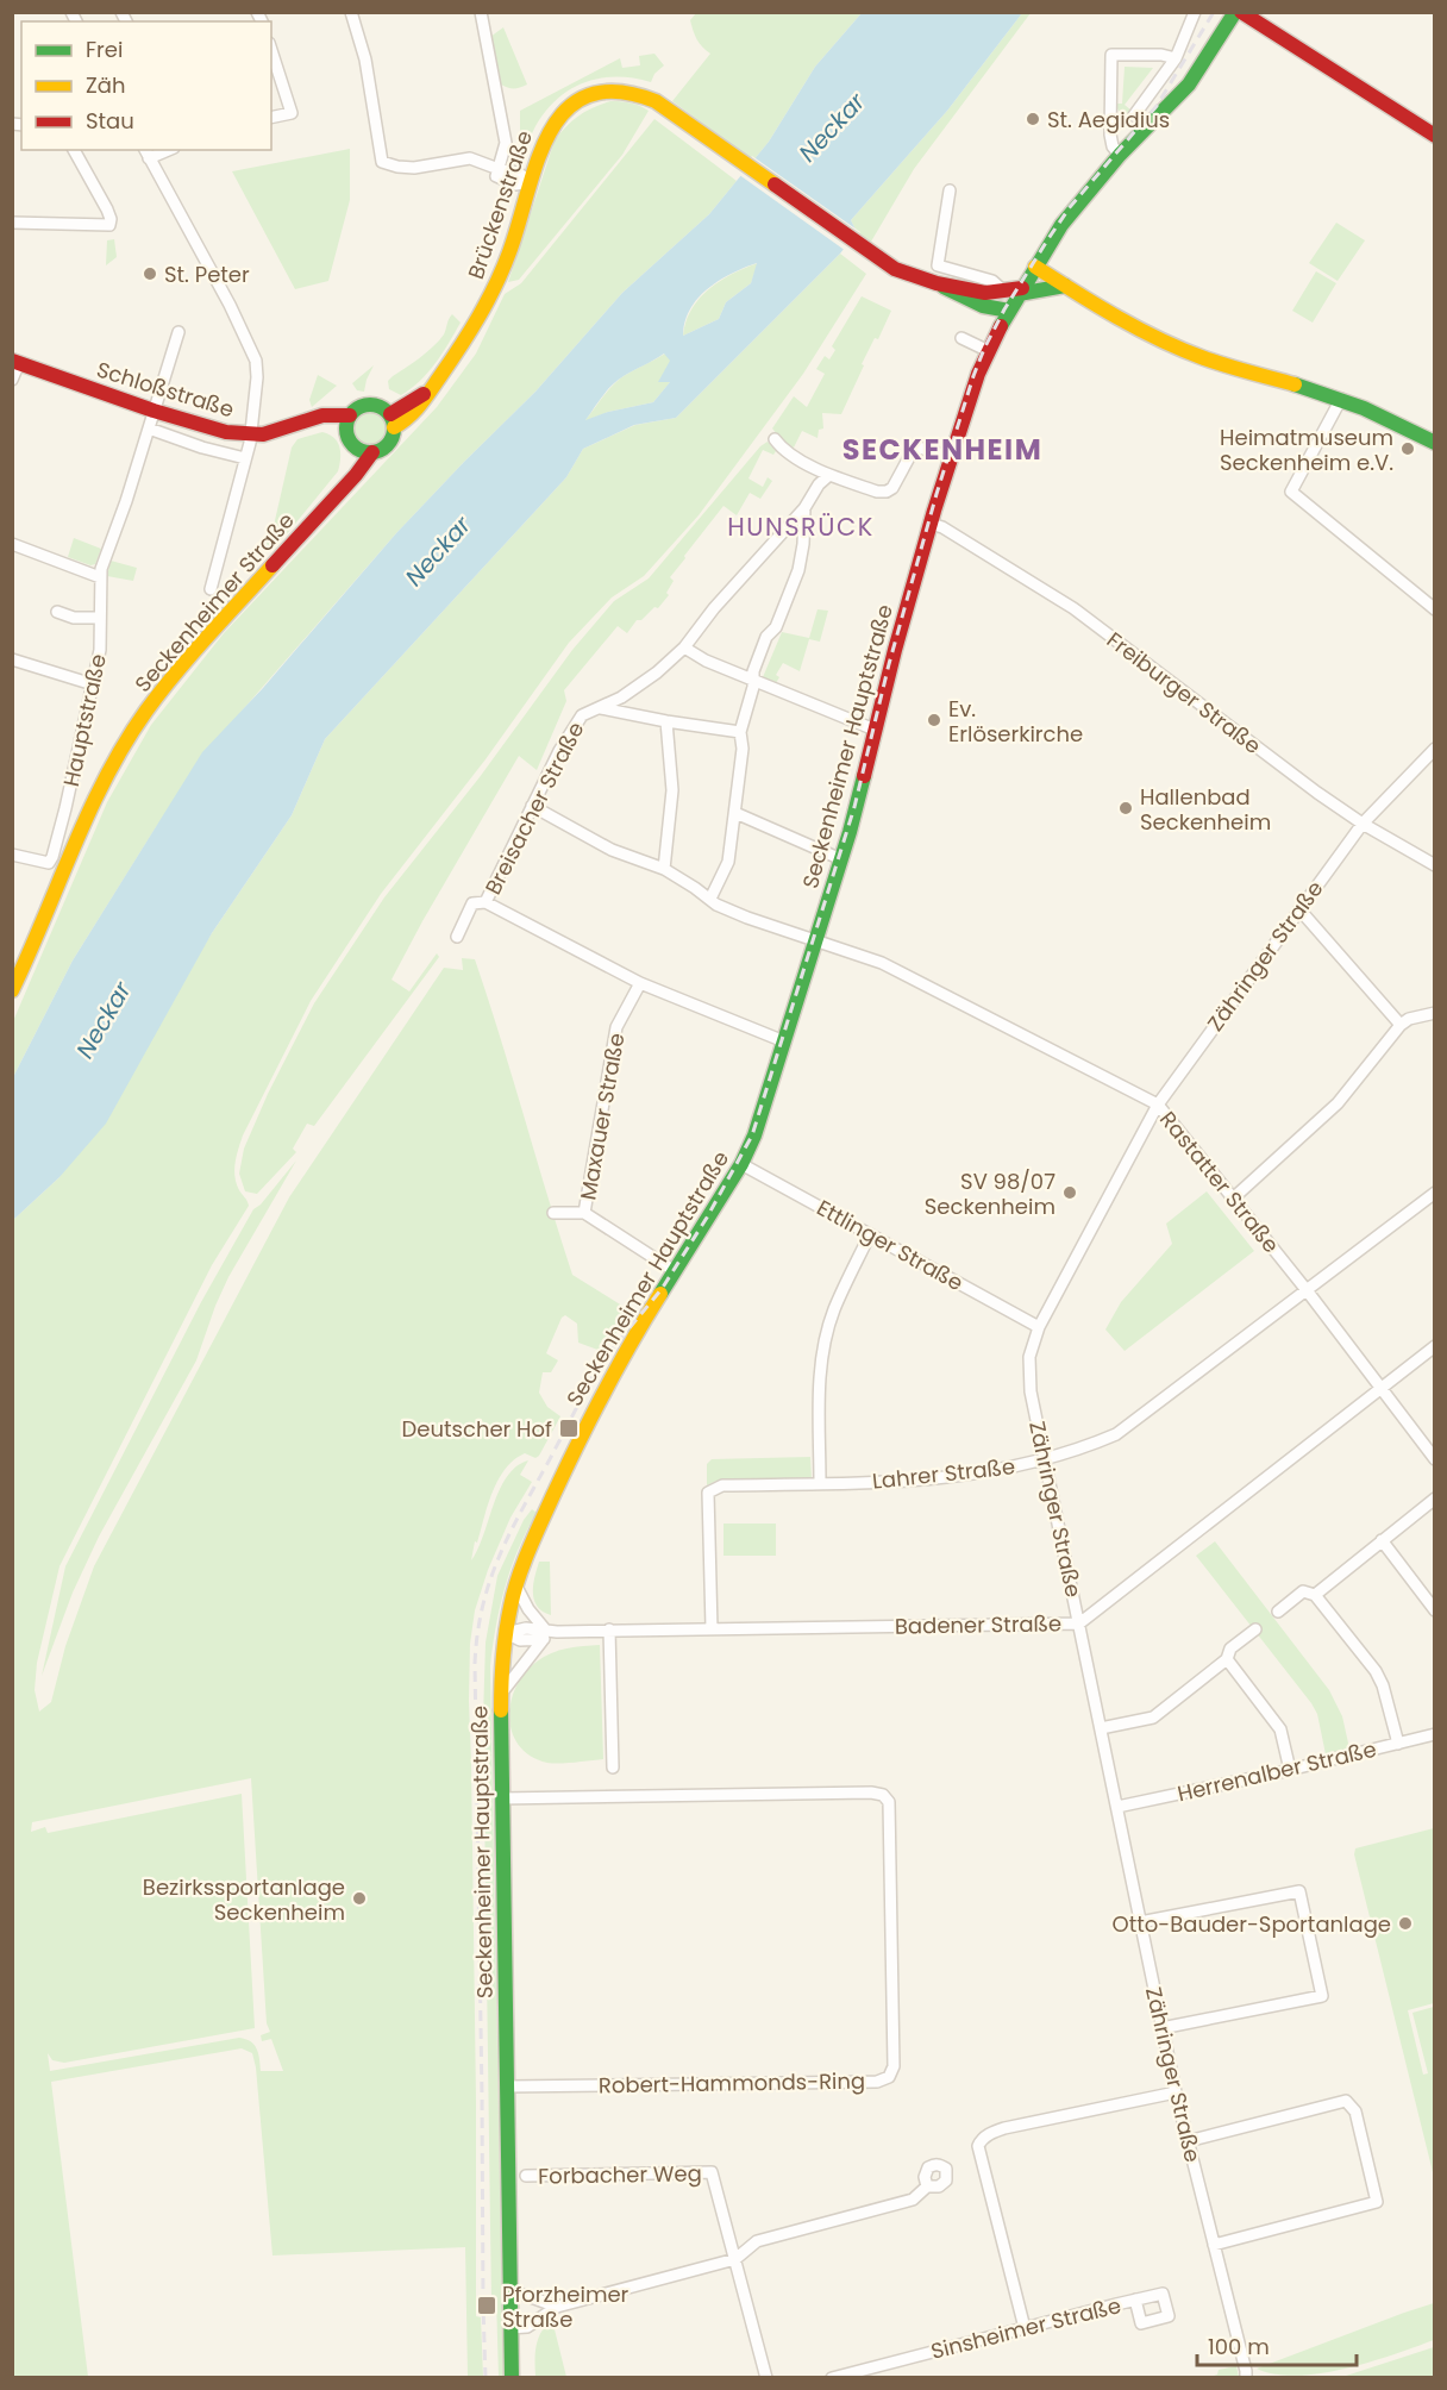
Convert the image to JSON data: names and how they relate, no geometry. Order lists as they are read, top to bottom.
{
  "streets": {
    "main road": [
      "Brückenstraße",
      "Schloßstraße",
      "Seckenheimer Straße",
      "Seckenheimer Hauptstraße"
    ],
    "street": [
      "Freiburger Straße",
      "Hauptstraße",
      "Breisacher Straße",
      "Zähringer Straße",
      "Maxauer Straße",
      "Rastatter Straße",
      "Ettlinger Straße",
      "Lahrer Straße",
      "Badener Straße",
      "Herrenalber Straße",
      "Robert-Hammonds-Ring",
      "Forbacher Weg",
      "Sinsheimer Straße"
    ]
  },
  "crossings": [
    ["Brückenstraße", "Schloßstraße"],
    ["Brückenstraße", "Seckenheimer Straße"],
    ["Schloßstraße", "Seckenheimer Straße"],
    ["Schloßstraße", "Hauptstraße"],
    ["Freiburger Straße", "Seckenheimer Hauptstraße"],
    ["Freiburger Straße", "Zähringer Straße"],
    ["Seckenheimer Hauptstraße", "Maxauer Straße"],
    ["Seckenheimer Hauptstraße", "Rastatter Straße"],
    ["Seckenheimer Hauptstraße", "Ettlinger Straße"],
    ["Seckenheimer Hauptstraße", "Badener Straße"],
    ["Seckenheimer Hauptstraße", "Robert-Hammonds-Ring"],
    ["Breisacher Straße", "Rastatter Straße"],
    ["Zähringer Straße", "Rastatter Straße"],
    ["Zähringer Straße", "Ettlinger Straße"],
    ["Zähringer Straße", "Lahrer Straße"],
    ["Zähringer Straße", "Badener Straße"],
    ["Zähringer Straße", "Herrenalber Straße"],
    ["Rastatter Straße", "Lahrer Straße"],
    ["Rastatter Straße", "Badener Straße"],
    ["Lahrer Straße", "Badener Straße"]
  ],
  "districts": ["SECKENHEIM", "HUNSRÜCK"],
  "water": ["Neckar"],
  "places": {
    "other": [
      "St. Aegidius",
      "St. Peter",
      "Heimatmuseum Seckenheim e.V.",
      "Ev. Erlöserkirche",
      "Hallenbad Seckenheim",
      "SV 98/07 Seckenheim",
      "Bezirkssportanlage Seckenheim",
      "Otto-Bauder-Sportanlage"
    ],
    "transit": ["Deutscher Hof", "Pforzheimer Straße"]
  },
  "legend": ["Frei", "Zäh", "Stau"],
  "scale_bar": "100 m"
}
